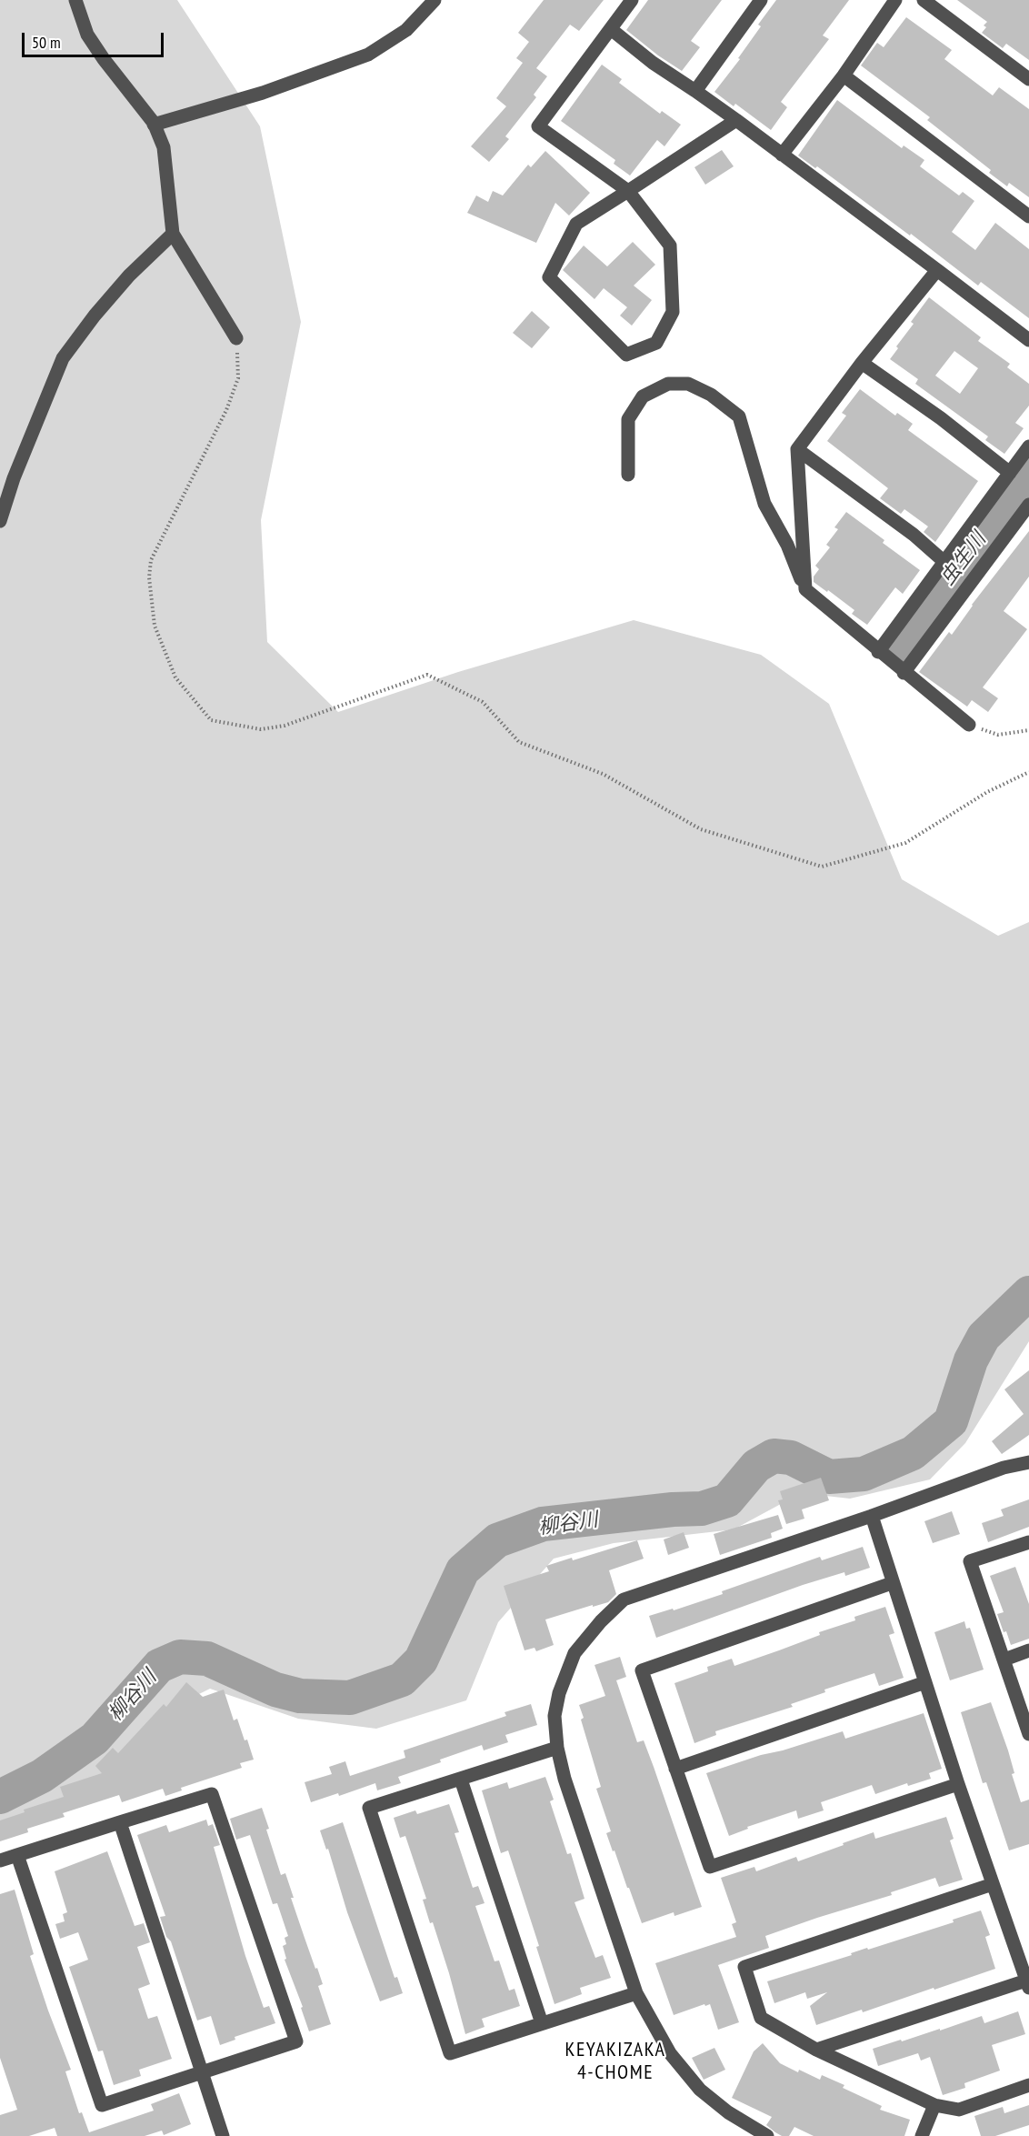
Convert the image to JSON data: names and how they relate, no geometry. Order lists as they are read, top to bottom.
{
  "districts": ["KEYAKIZAKA 4-CHOME"],
  "water": ["虫生川", "柳谷川"],
  "scale_bar": "50 m"
}
